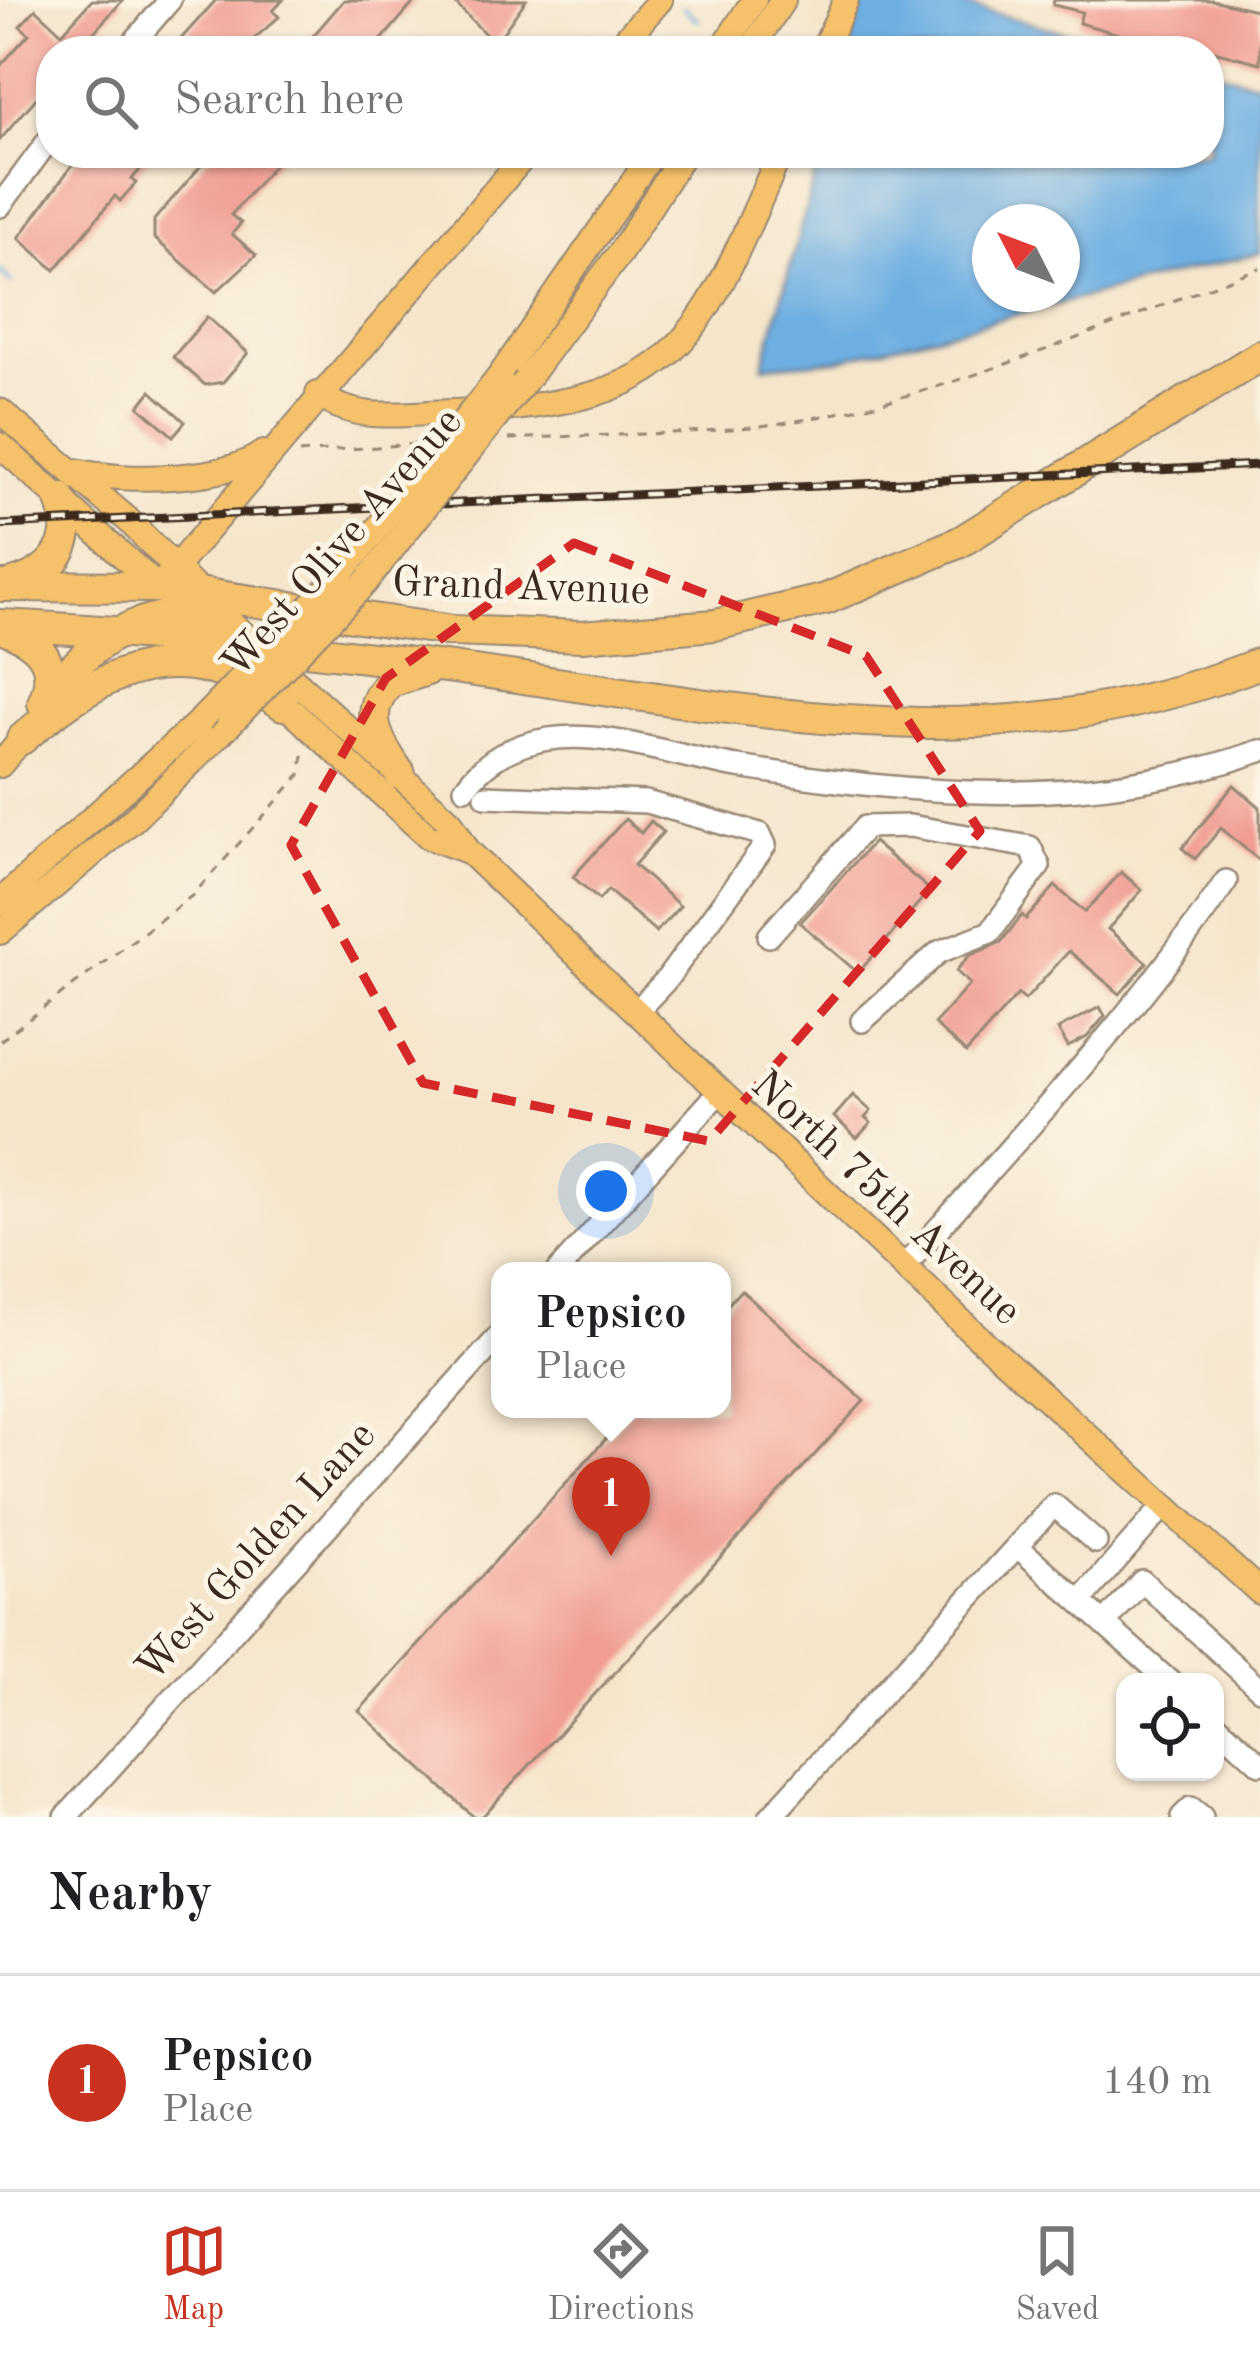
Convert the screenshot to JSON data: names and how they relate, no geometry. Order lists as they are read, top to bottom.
{
  "streets": {
    "highway": ["Grand Avenue"],
    "main road": ["West Olive Avenue", "North 75th Avenue"],
    "street": ["West Golden Lane"]
  },
  "crossings": [
    ["Grand Avenue", "North 75th Avenue"]
  ],
  "north": "top left",
  "page": {
    "search": "Search here",
    "popup": ["Pepsico", "Place"],
    "pins": "1",
    "heading": "Nearby",
    "list": [
      {
        "mark": "1",
        "name": "Pepsico",
        "note": "Place",
        "value": "140 m"
      }
    ],
    "nav": ["Map", "Directions", "Saved"]
  }
}
